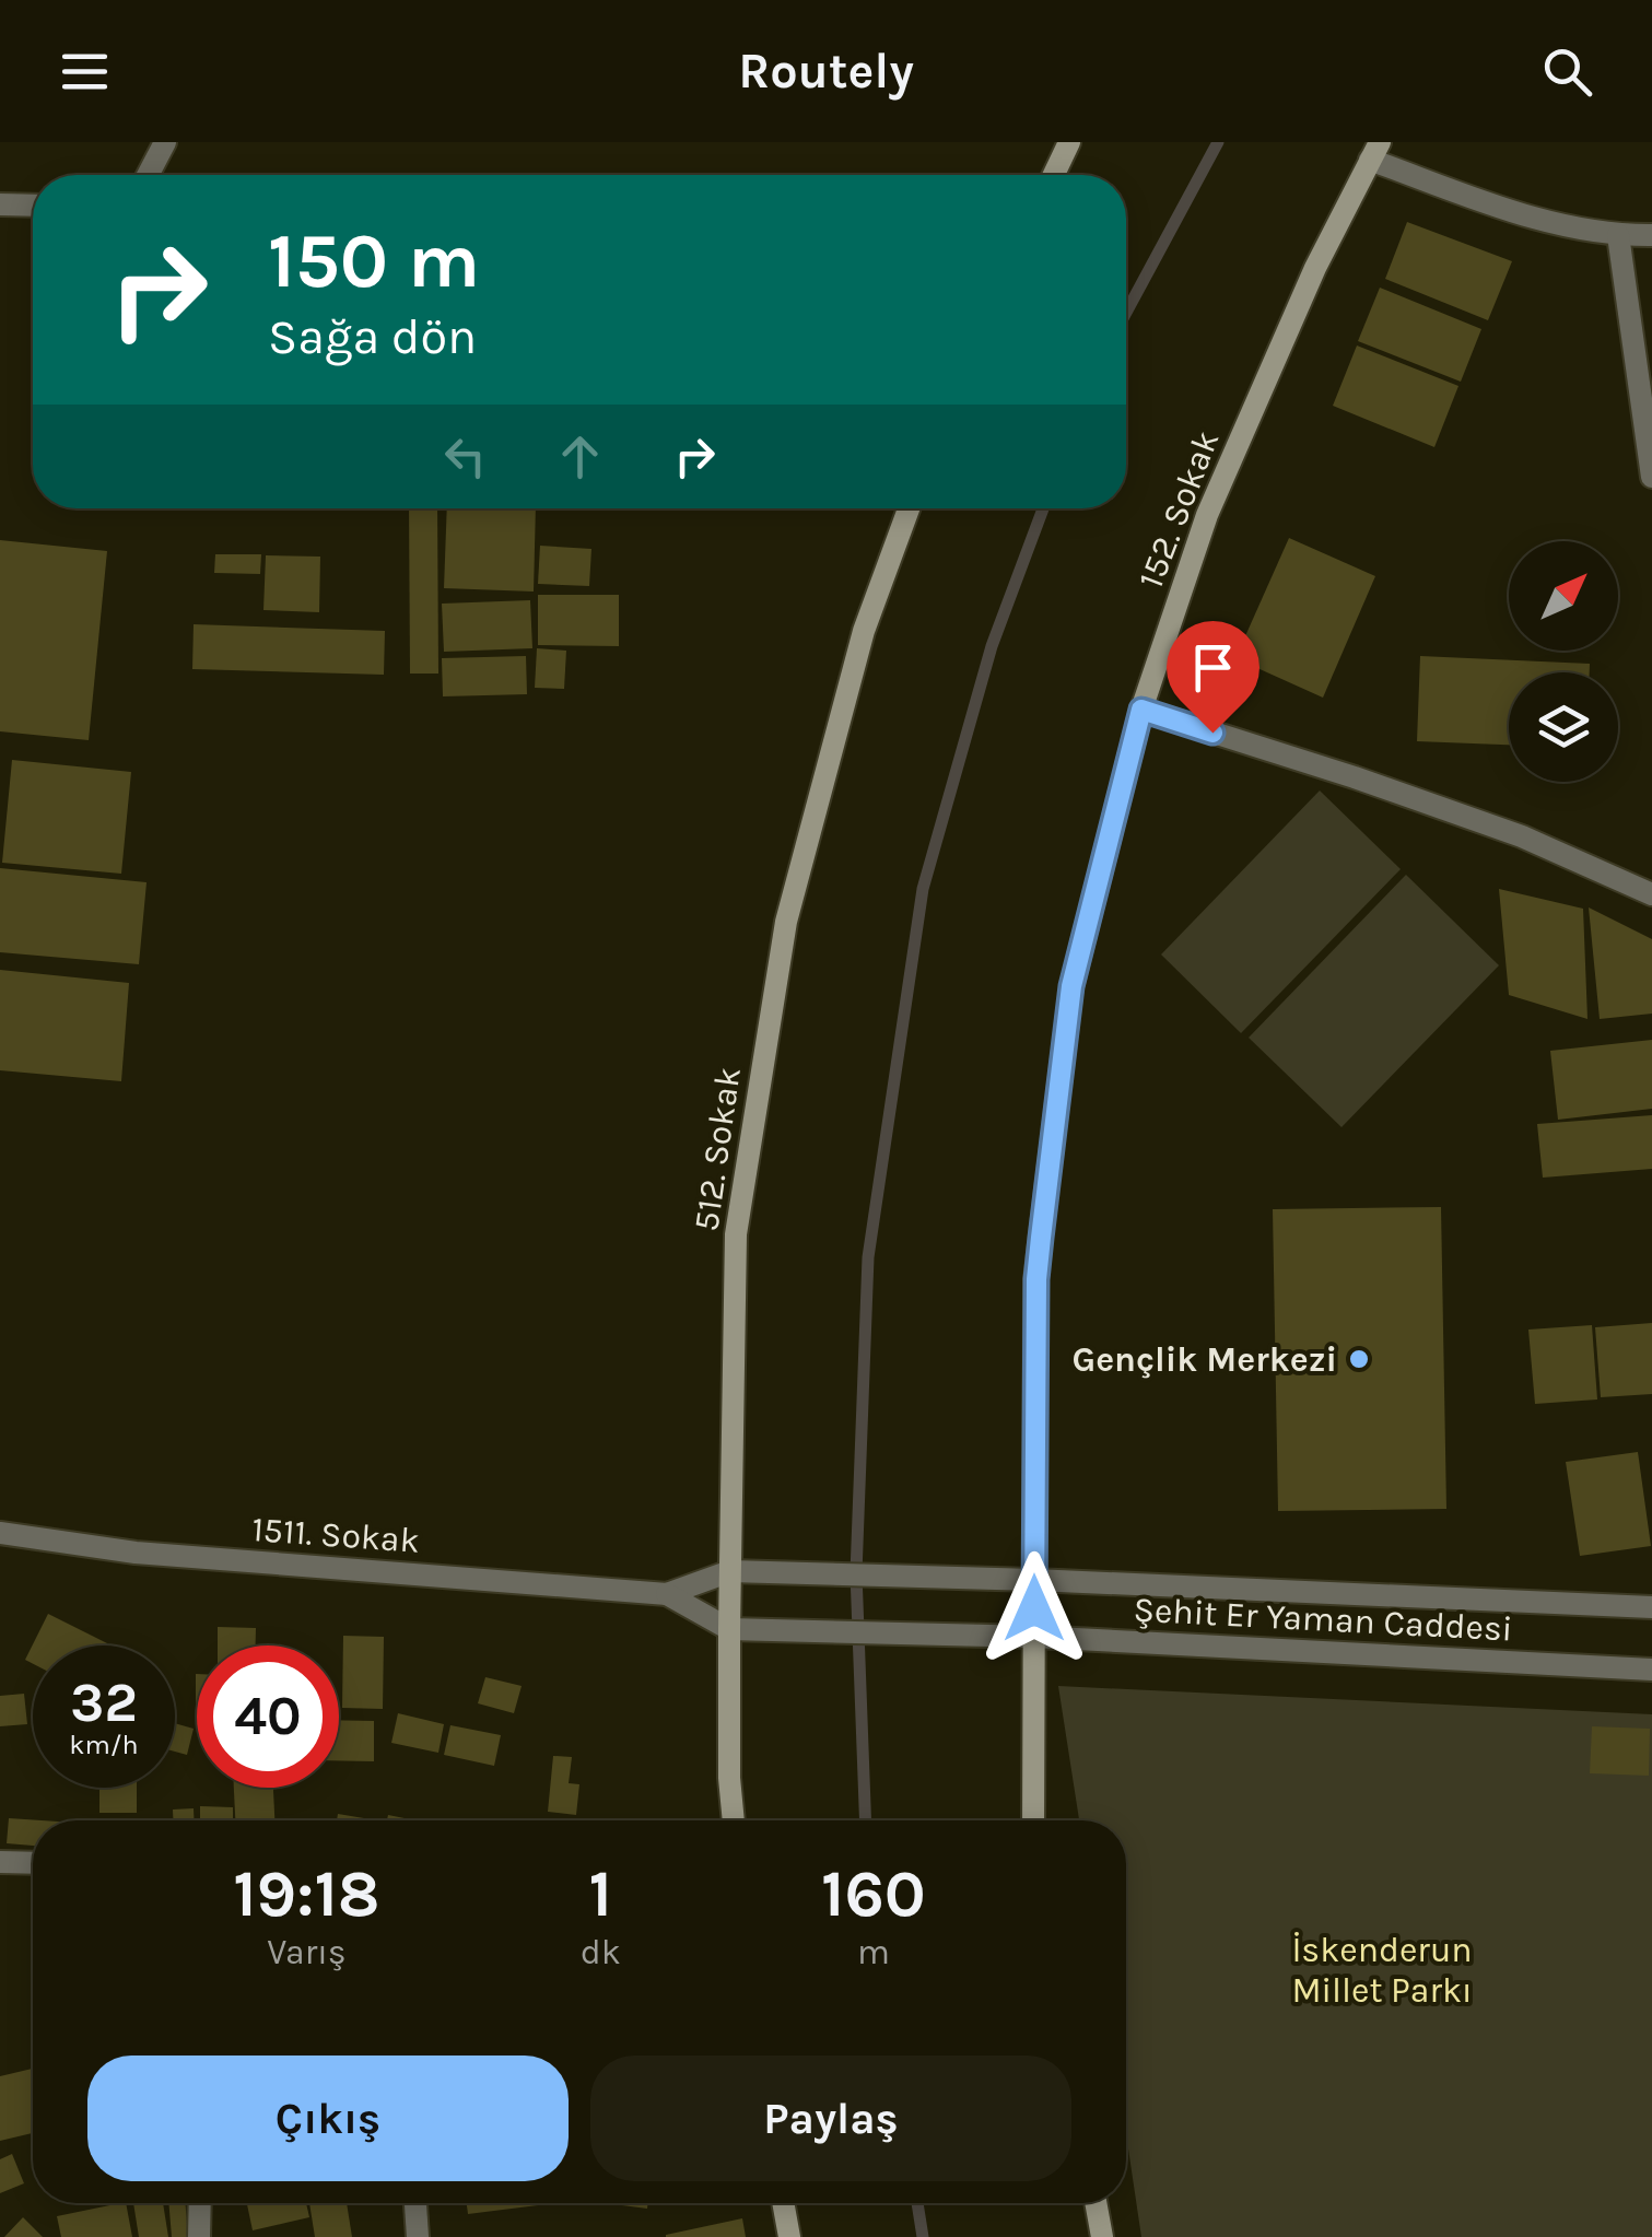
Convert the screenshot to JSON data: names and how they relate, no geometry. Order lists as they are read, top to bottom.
{
  "streets": {
    "street": [
      "152. Sokak",
      "512. Sokak",
      "1511. Sokak",
      "Şehit Er Yaman Caddesi"
    ]
  },
  "crossings": [
    ["152. Sokak", "Şehit Er Yaman Caddesi"],
    ["512. Sokak", "1511. Sokak"],
    ["512. Sokak", "Şehit Er Yaman Caddesi"],
    ["1511. Sokak", "Şehit Er Yaman Caddesi"]
  ],
  "parks": ["İskenderun Millet Parkı"],
  "places": ["Gençlik Merkezi"],
  "north": "top right",
  "page": {
    "header": "Routely",
    "turn": ["150 m", "Sağa dön"],
    "speed": "32 km/h",
    "limit": "40",
    "eta": [
      "19:18",
      "Varış",
      "1",
      "dk",
      "160",
      "m"
    ],
    "buttons": ["Çıkış", "Paylaş"]
  }
}
